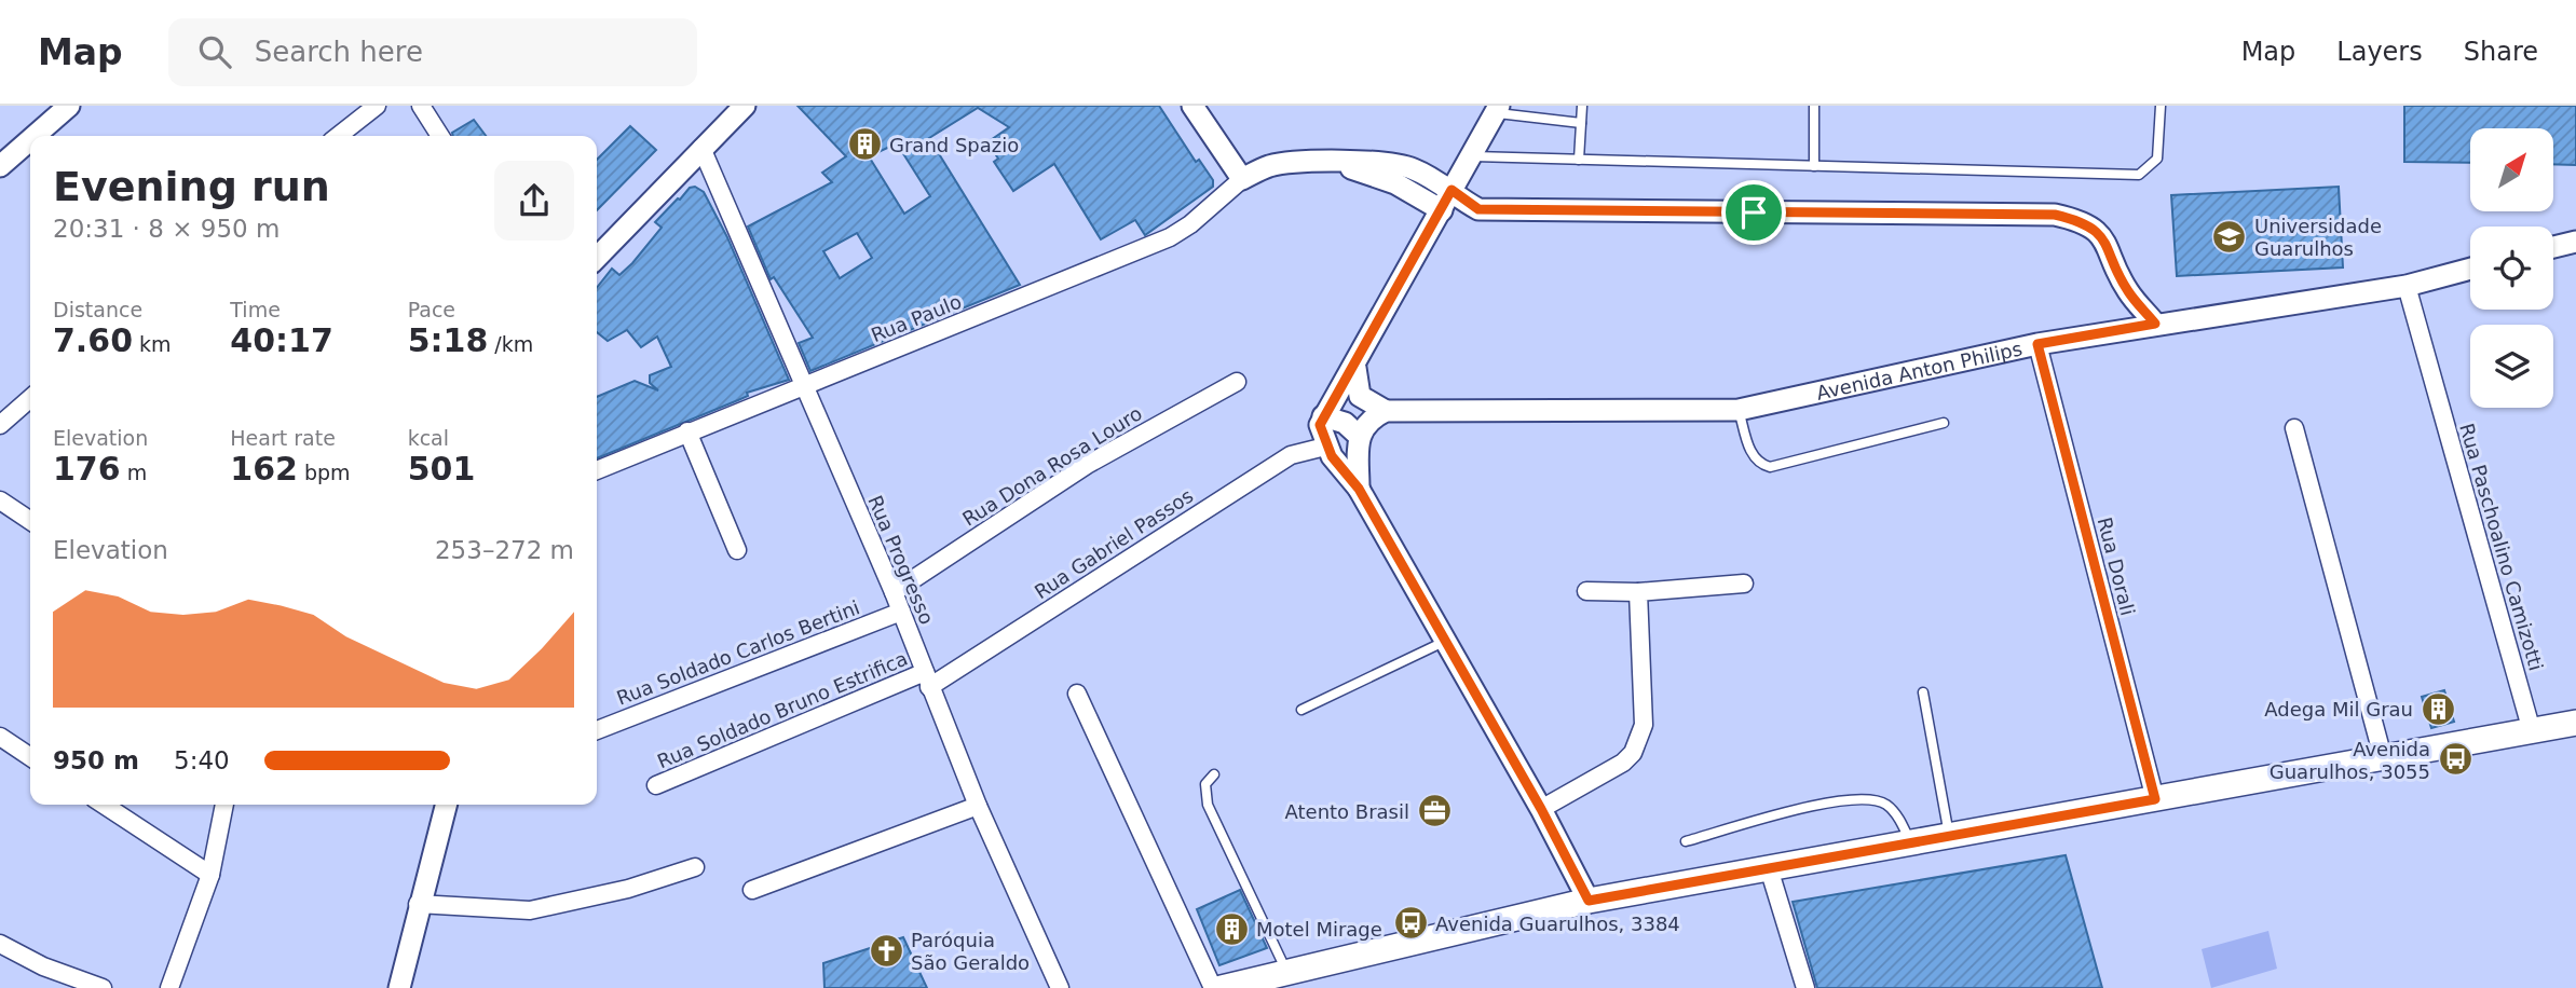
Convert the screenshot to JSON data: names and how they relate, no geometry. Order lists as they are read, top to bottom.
{
  "streets": {
    "street": [
      "Rua Paulo",
      "Avenida Anton Philips",
      "Rua Dona Rosa Louro",
      "Rua Gabriel Passos",
      "Rua Paschoalino Camizotti",
      "Rua Progresso",
      "Rua Dorali",
      "Rua Soldado Carlos Bertini",
      "Rua Soldado Bruno Estrifica"
    ]
  },
  "crossings": [
    ["Rua Paulo", "Rua Progresso"],
    ["Avenida Anton Philips", "Rua Paschoalino Camizotti"],
    ["Avenida Anton Philips", "Rua Dorali"],
    ["Rua Dona Rosa Louro", "Rua Progresso"],
    ["Rua Gabriel Passos", "Rua Progresso"],
    ["Rua Gabriel Passos", "Rua Soldado Bruno Estrifica"],
    ["Rua Progresso", "Rua Soldado Carlos Bertini"],
    ["Rua Progresso", "Rua Soldado Bruno Estrifica"]
  ],
  "places": {
    "building": ["Grand Spazio", "Adega Mil Grau", "Motel Mirage"],
    "school or university": ["Universidade Guarulhos"],
    "bus stop": ["Avenida Guarulhos, 3055", "Avenida Guarulhos, 3384"],
    "office": ["Atento Brasil"],
    "church": ["Paróquia São Geraldo"]
  },
  "north": "top right",
  "page": {
    "header": "Map",
    "search": "Search here",
    "nav": ["Map", "Layers", "Share"],
    "heading": ["Evening run", "20:31 · 8 × 950 m"],
    "stats": [
      ["Distance", "7.60 km"],
      ["Time", "40:17"],
      ["Pace", "5:18 /km"],
      ["Elevation", "176 m"],
      ["Heart rate", "162 bpm"],
      ["kcal", "501"]
    ],
    "chart": ["Elevation", "253–272 m"],
    "list": [
      {
        "name": "950 m",
        "note": "5:40"
      }
    ]
  }
}
